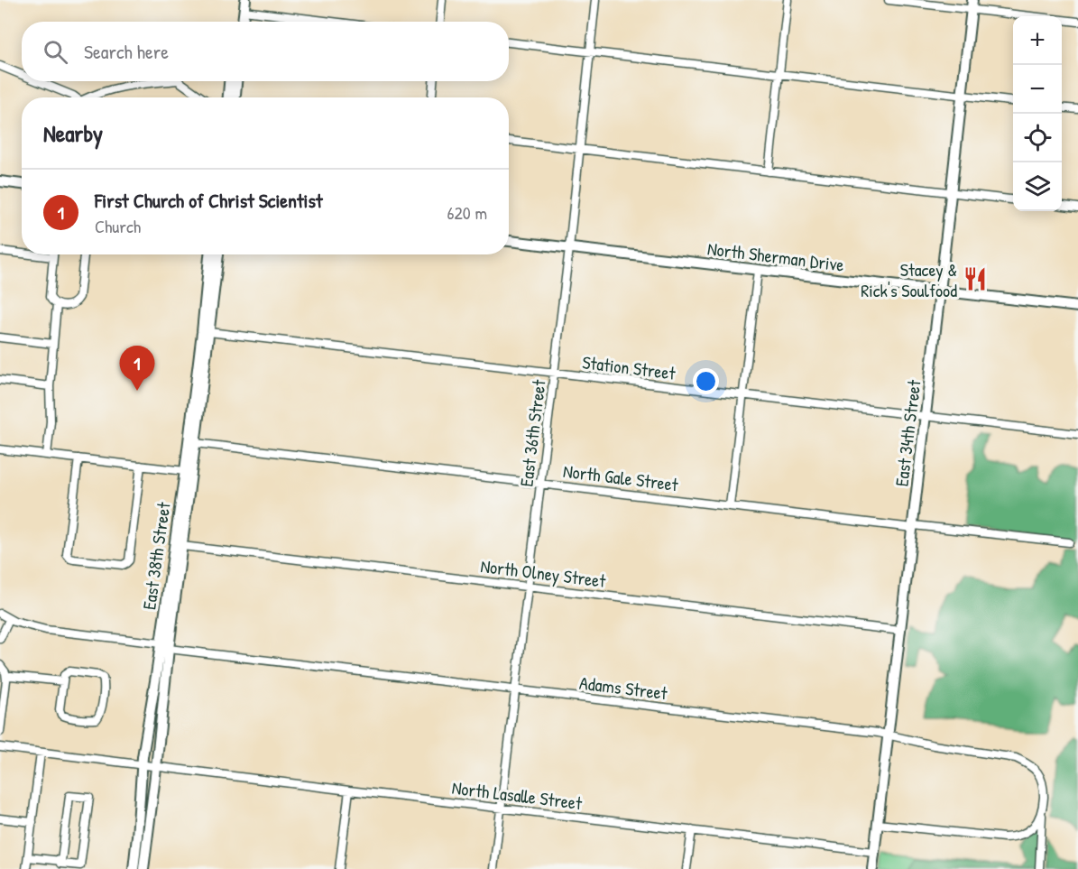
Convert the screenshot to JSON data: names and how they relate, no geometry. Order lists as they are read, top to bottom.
{
  "streets": {
    "main road": ["North Sherman Drive", "East 34th Street", "East 38th Street"],
    "street": [
      "Station Street",
      "East 36th Street",
      "North Gale Street",
      "North Olney Street",
      "Adams Street",
      "North Lasalle Street"
    ]
  },
  "crossings": [
    ["North Sherman Drive", "East 36th Street"],
    ["North Sherman Drive", "East 34th Street"],
    ["Station Street", "East 36th Street"],
    ["Station Street", "East 34th Street"],
    ["Station Street", "East 38th Street"],
    ["East 36th Street", "North Gale Street"],
    ["East 36th Street", "North Olney Street"],
    ["East 36th Street", "Adams Street"],
    ["East 36th Street", "North Lasalle Street"],
    ["East 34th Street", "North Gale Street"],
    ["East 34th Street", "North Olney Street"],
    ["East 34th Street", "Adams Street"],
    ["East 34th Street", "North Lasalle Street"],
    ["North Gale Street", "East 38th Street"],
    ["East 38th Street", "North Olney Street"],
    ["East 38th Street", "Adams Street"],
    ["East 38th Street", "North Lasalle Street"]
  ],
  "places": {
    "restaurant": ["Stacey & Rick's Soulfood"]
  },
  "page": {
    "map_buttons": ["+", "−"],
    "search": "Search here",
    "heading": "Nearby",
    "list": [
      {
        "mark": "1",
        "name": "First Church of Christ Scientist",
        "note": "Church",
        "value": "620 m"
      }
    ],
    "pins": "1"
  }
}
